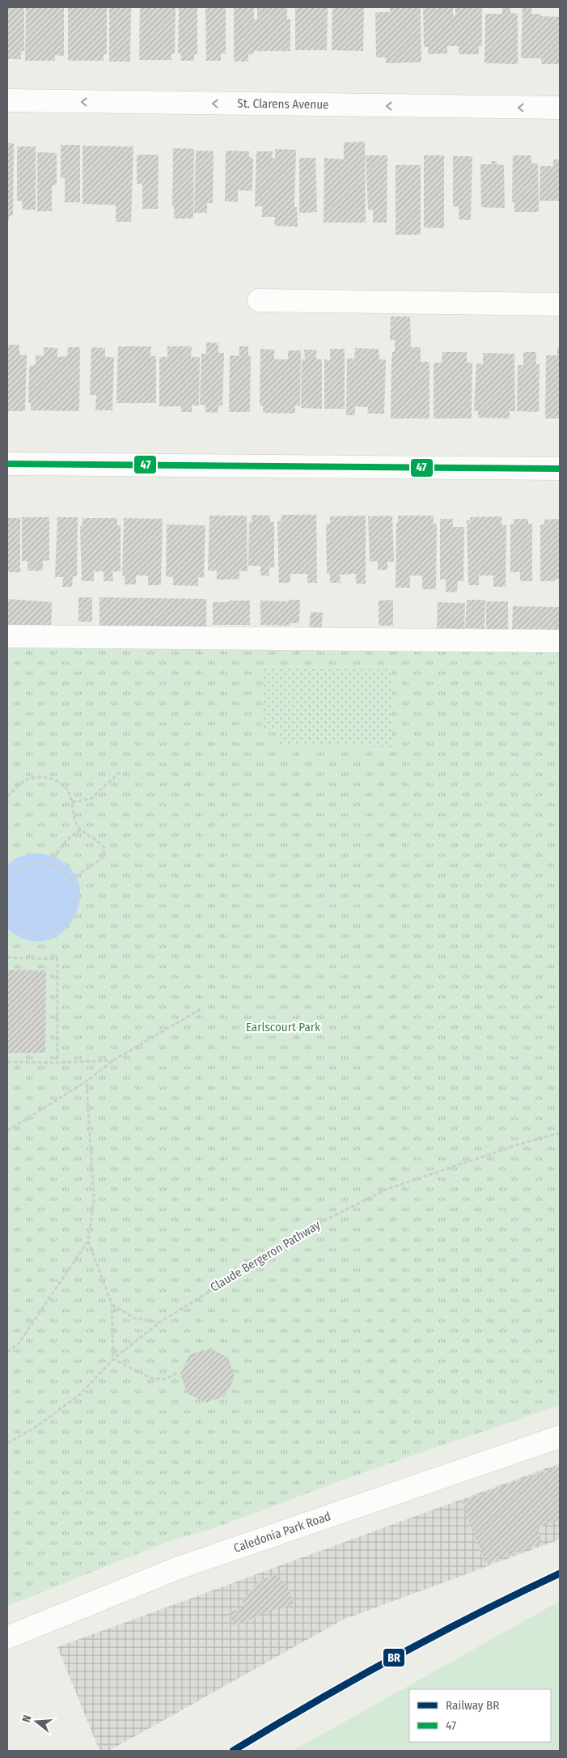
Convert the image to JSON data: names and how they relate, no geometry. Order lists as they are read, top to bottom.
{
  "streets": {
    "street": ["St. Clarens Avenue", "Caledonia Park Road"],
    "path": ["Claude Bergeron Pathway"]
  },
  "parks": ["Earlscourt Park"],
  "lines": ["transit line 47", "rail line BR"],
  "legend": ["Railway BR", "47"],
  "north": "left"
}
